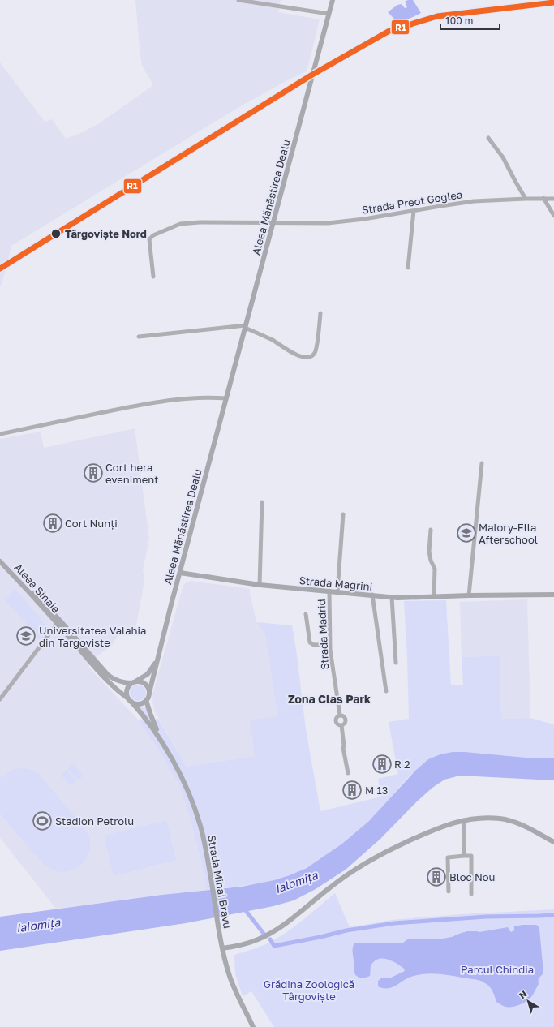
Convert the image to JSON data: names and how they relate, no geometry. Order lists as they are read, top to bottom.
{
  "streets": {
    "main road": [
      "Aleea Mănăstirea Dealu",
      "Strada Magrini",
      "Aleea Sinaia",
      "Strada Mihai Bravu"
    ],
    "street": ["Strada Preot Goglea", "Strada Madrid"]
  },
  "crossings": [
    ["Aleea Mănăstirea Dealu", "Strada Preot Goglea"],
    ["Aleea Mănăstirea Dealu", "Strada Magrini"],
    ["Aleea Mănăstirea Dealu", "Aleea Sinaia"],
    ["Aleea Mănăstirea Dealu", "Strada Mihai Bravu"],
    ["Strada Magrini", "Strada Madrid"],
    ["Aleea Sinaia", "Strada Mihai Bravu"]
  ],
  "districts": ["Zona Clas Park"],
  "water": ["Ialomița"],
  "parks": ["Parcul Chindia", "Grădina Zoologică Târgoviște"],
  "places": {
    "other": ["Târgoviște Nord"],
    "building": [
      "Cort hera eveniment",
      "Cort Nunți",
      "R 2",
      "M 13",
      "Bloc Nou"
    ],
    "school or university": ["Malory-Ella Afterschool", "Universitatea Valahia din Targoviste"],
    "sports": ["Stadion Petrolu"]
  },
  "lines": ["transit line R1"],
  "scale_bar": "100 m",
  "north": "top left"
}
